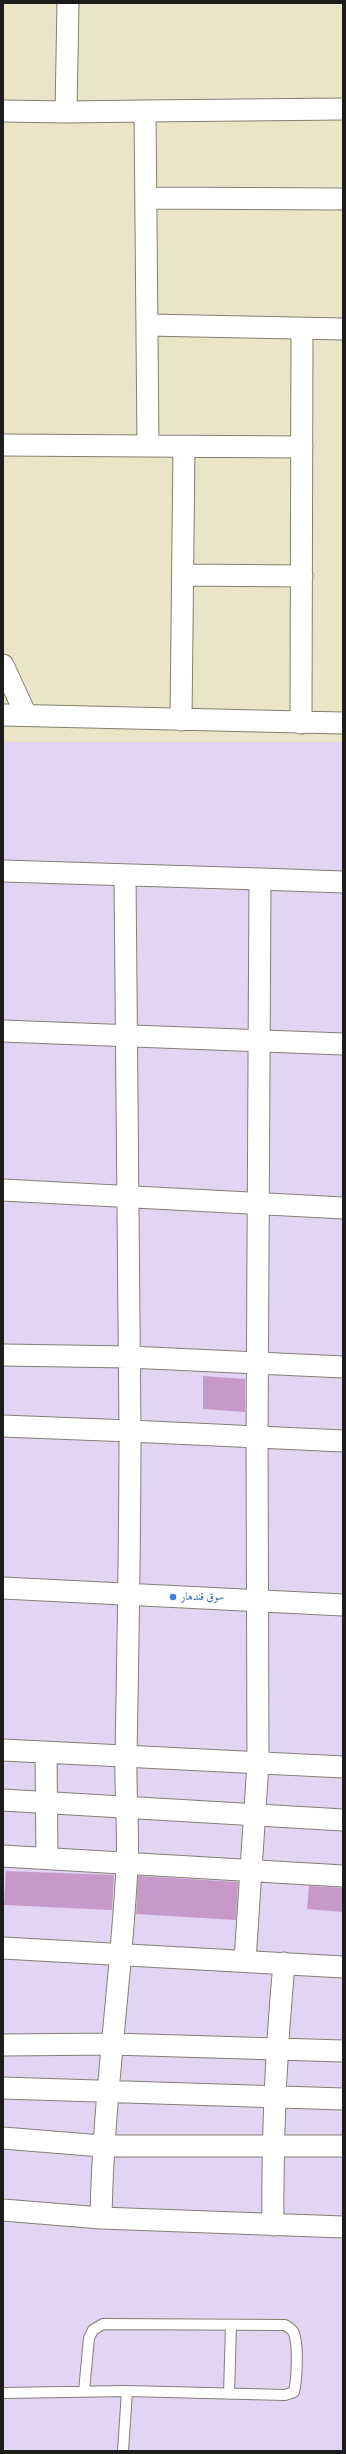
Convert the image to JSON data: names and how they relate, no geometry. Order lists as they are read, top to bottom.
{
  "places": ["سوق قندهار"]
}
